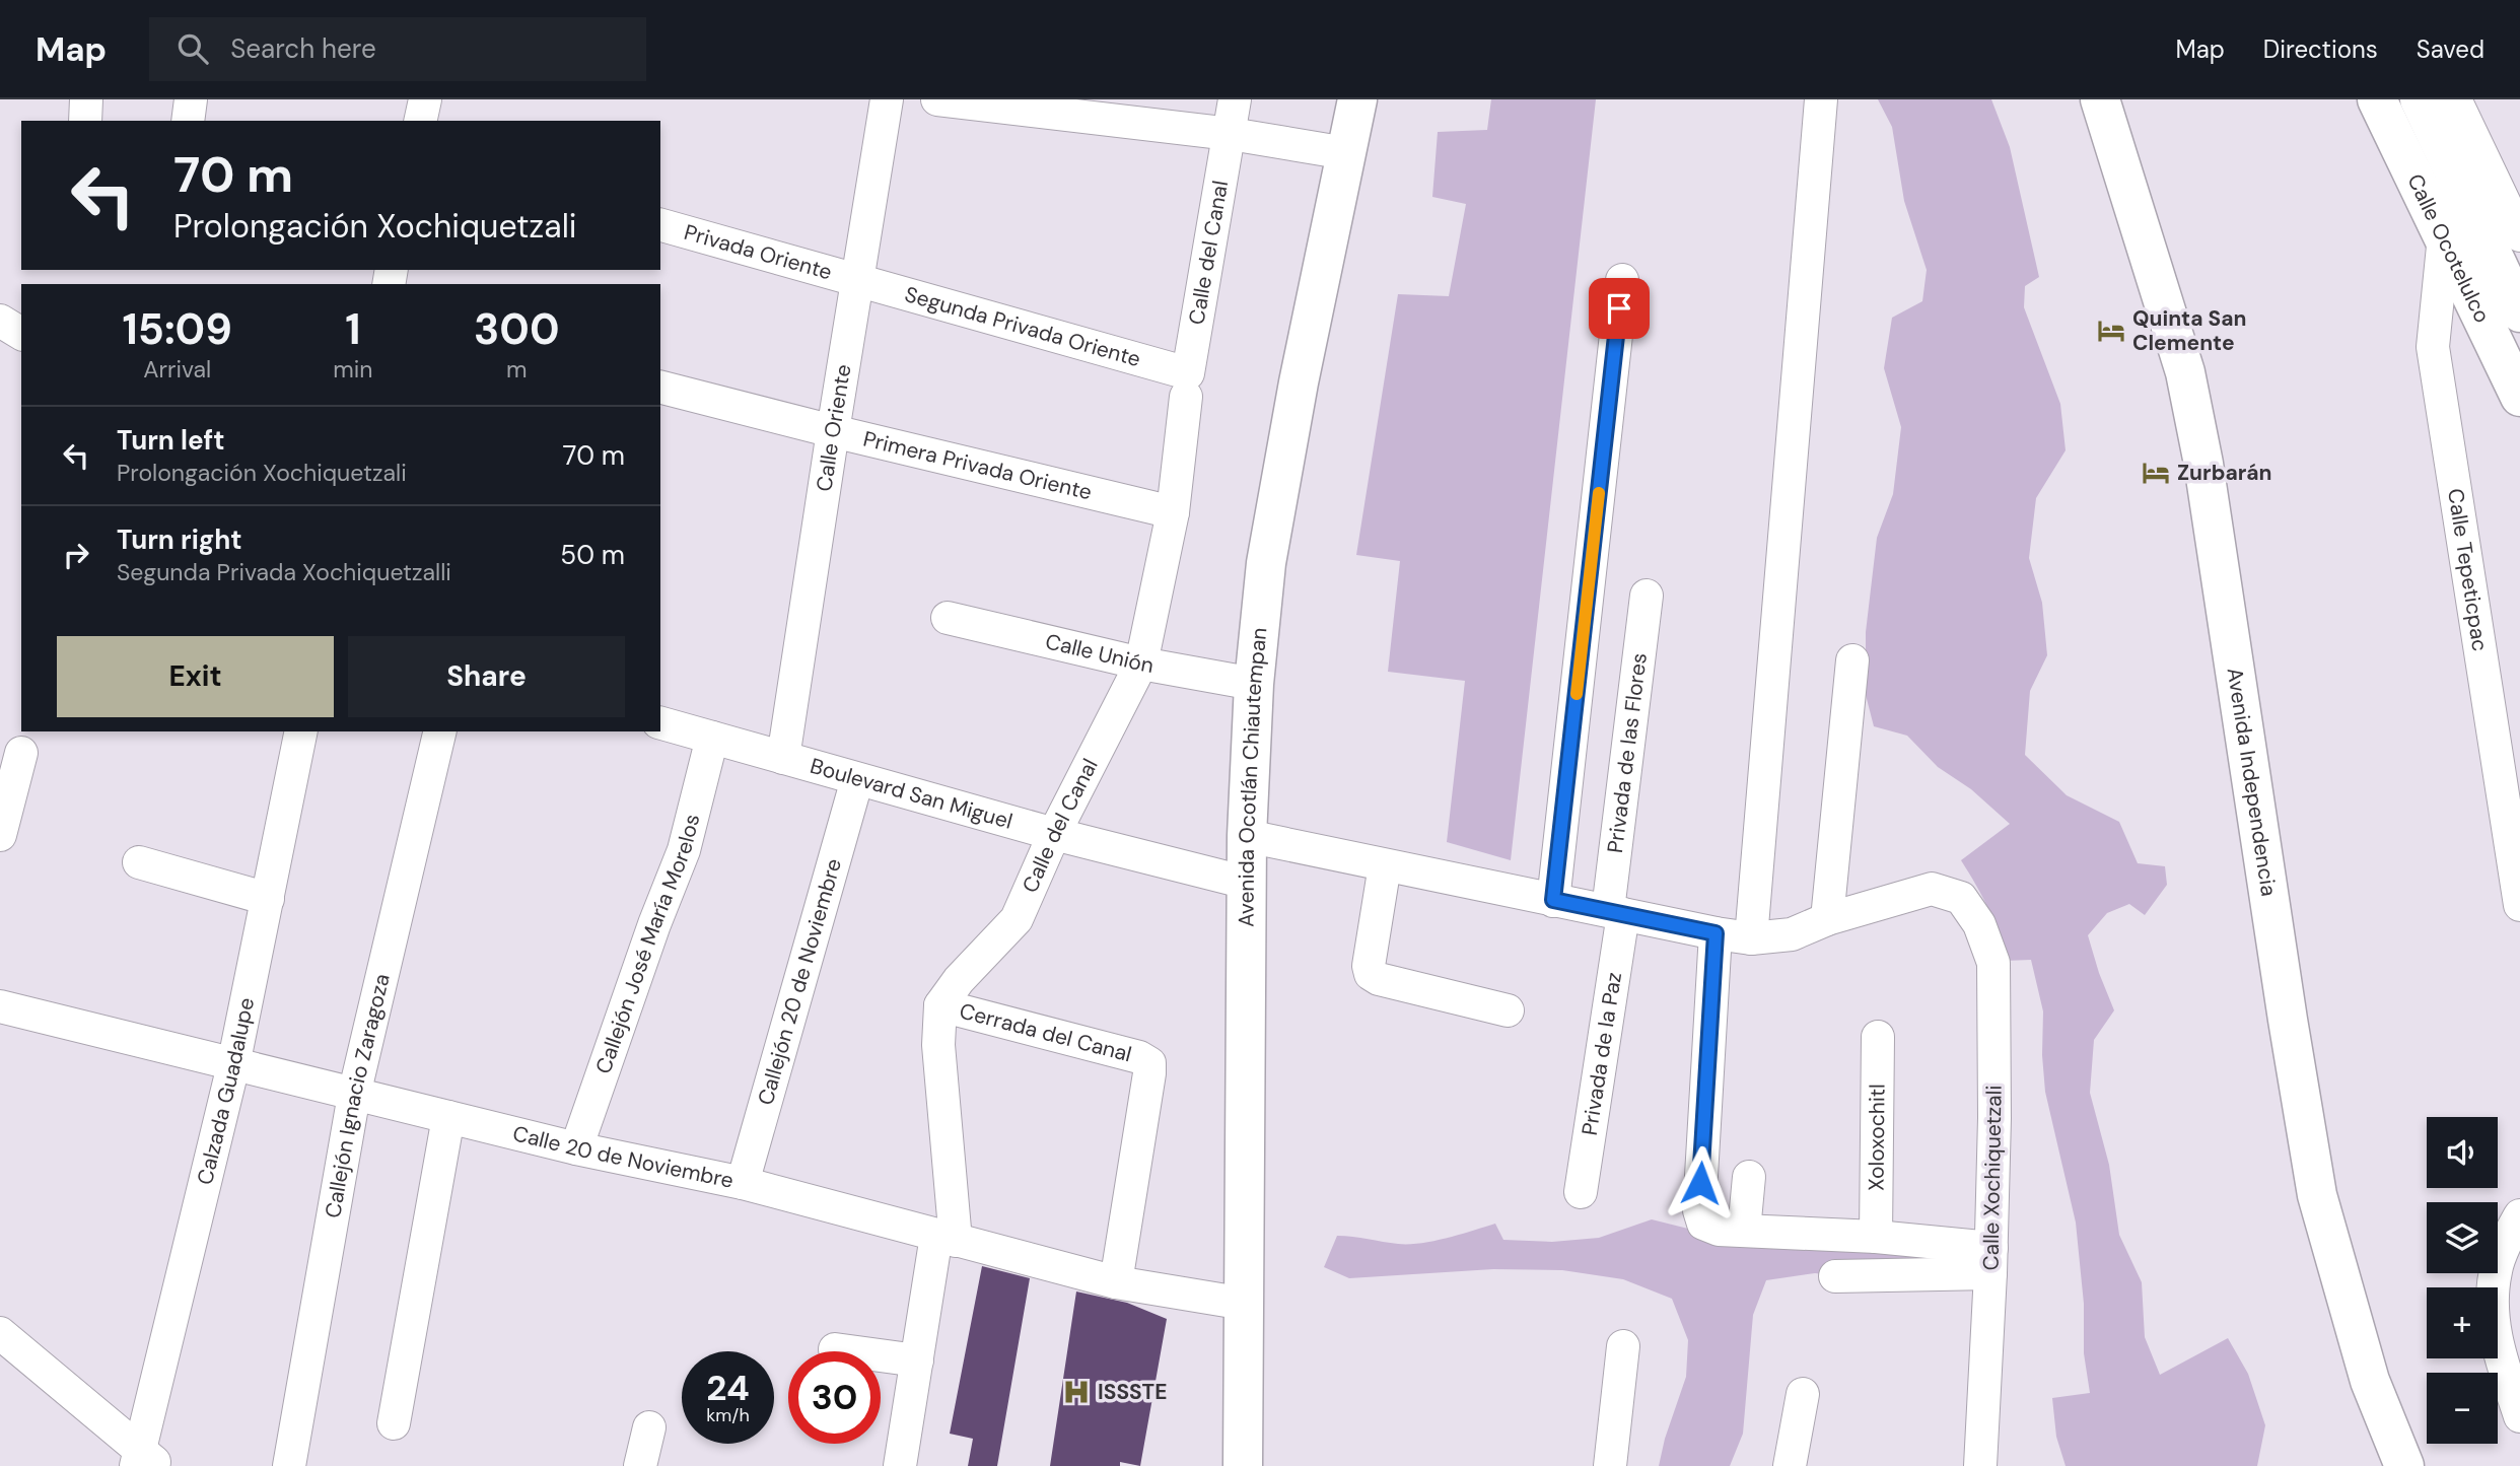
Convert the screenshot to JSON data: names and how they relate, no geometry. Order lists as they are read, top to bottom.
{
  "streets": {
    "main road": ["Calle Ocotelulco", "Avenida Ocotlán Chiautempan", "Avenida Independencia"],
    "street": [
      "Privada Oriente",
      "Calle del Canal",
      "Segunda Privada Oriente",
      "Calle Oriente",
      "Primera Privada Oriente",
      "Calle Tepeticpac",
      "Calle Unión",
      "Privada de las Flores",
      "Boulevard San Miguel",
      "Callejón José María Morelos",
      "Callejón 20 de Noviembre",
      "Cerrada del Canal",
      "Privada de la Paz",
      "Calzada Guadalupe",
      "Callejón Ignacio Zaragoza",
      "Xoloxochitl",
      "Calle 20 de Noviembre",
      "Calle Xochiquetzali"
    ]
  },
  "crossings": [
    ["Calle Ocotelulco", "Calle Tepeticpac"],
    ["Privada Oriente", "Segunda Privada Oriente"],
    ["Privada Oriente", "Calle Oriente"],
    ["Calle del Canal", "Segunda Privada Oriente"],
    ["Calle del Canal", "Primera Privada Oriente"],
    ["Calle del Canal", "Calle Unión"],
    ["Calle del Canal", "Boulevard San Miguel"],
    ["Calle del Canal", "Cerrada del Canal"],
    ["Segunda Privada Oriente", "Calle Oriente"],
    ["Calle Oriente", "Primera Privada Oriente"],
    ["Calle Oriente", "Boulevard San Miguel"],
    ["Calle Unión", "Avenida Ocotlán Chiautempan"],
    ["Privada de las Flores", "Privada de la Paz"],
    ["Avenida Ocotlán Chiautempan", "Boulevard San Miguel"],
    ["Avenida Ocotlán Chiautempan", "Calle 20 de Noviembre"],
    ["Boulevard San Miguel", "Callejón José María Morelos"],
    ["Boulevard San Miguel", "Callejón 20 de Noviembre"],
    ["Callejón José María Morelos", "Calle 20 de Noviembre"],
    ["Callejón 20 de Noviembre", "Calle 20 de Noviembre"],
    ["Cerrada del Canal", "Calle 20 de Noviembre"],
    ["Calzada Guadalupe", "Calle 20 de Noviembre"],
    ["Callejón Ignacio Zaragoza", "Calle 20 de Noviembre"]
  ],
  "places": {
    "hotel": ["Quinta San Clemente", "Zurbarán"],
    "hospital": ["ISSSTE"]
  },
  "page": {
    "header": "Map",
    "search": "Search here",
    "nav": ["Map", "Directions", "Saved"],
    "turn": ["70 m", "Prolongación Xochiquetzali"],
    "eta": [
      "15:09",
      "Arrival",
      "1",
      "min",
      "300",
      "m"
    ],
    "list": [
      {
        "name": "Turn left",
        "note": "Prolongación Xochiquetzali",
        "value": "70 m"
      },
      {
        "name": "Turn right",
        "note": "Segunda Privada Xochiquetzalli",
        "value": "50 m"
      }
    ],
    "buttons": ["Exit", "Share"],
    "map_buttons": ["+", "−"],
    "speed": "24 km/h",
    "limit": "30"
  }
}
